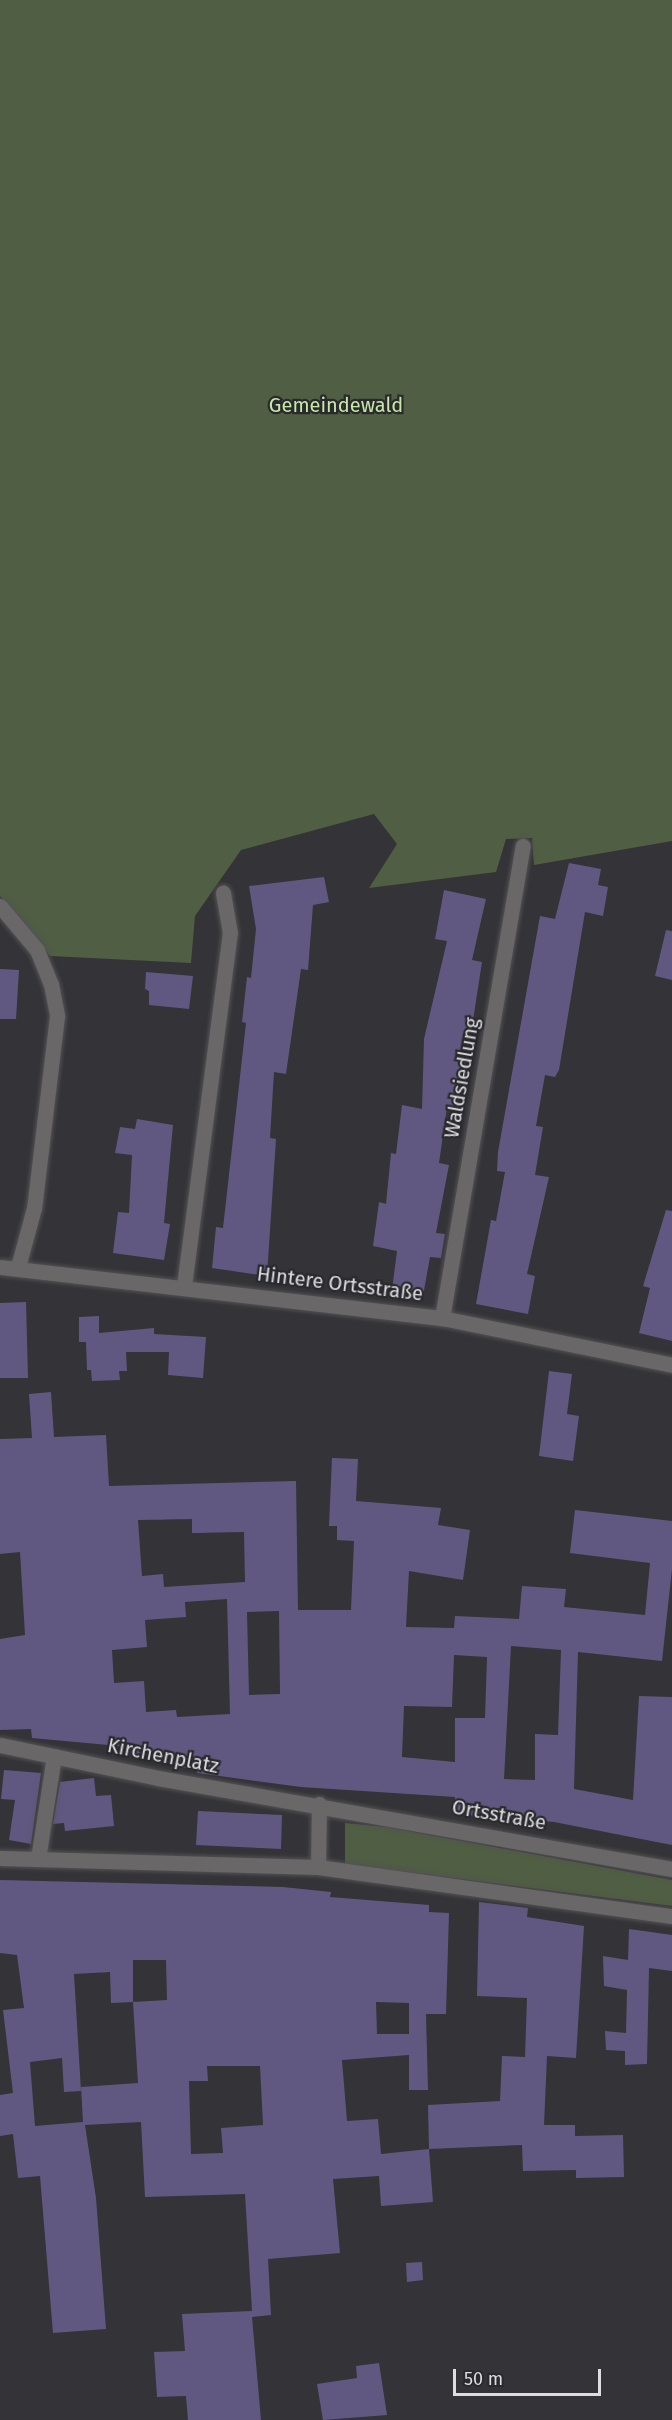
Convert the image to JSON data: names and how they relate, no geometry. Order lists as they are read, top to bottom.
{
  "streets": {
    "street": [
      "Waldsiedlung",
      "Hintere Ortsstraße",
      "Kirchenplatz",
      "Ortsstraße"
    ]
  },
  "crossings": [
    ["Waldsiedlung", "Hintere Ortsstraße"],
    ["Kirchenplatz", "Ortsstraße"]
  ],
  "parks": ["Gemeindewald"],
  "scale_bar": "50 m"
}
